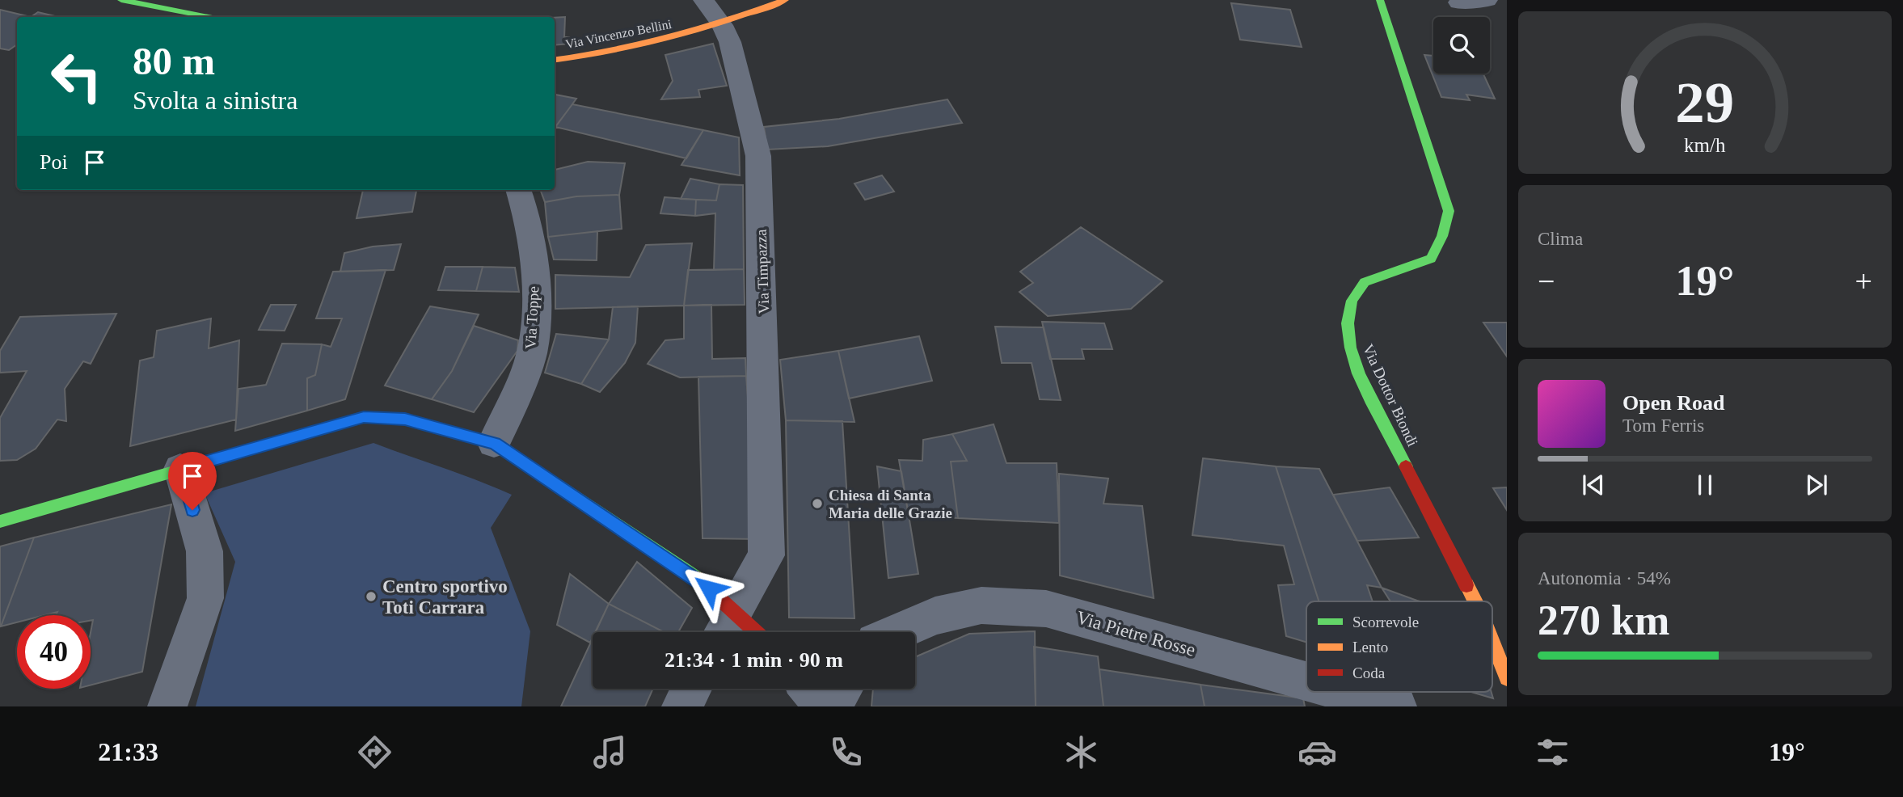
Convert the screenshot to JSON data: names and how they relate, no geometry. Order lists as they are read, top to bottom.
{
  "streets": {
    "street": [
      "Via Vincenzo Bellini",
      "Via Timpazza",
      "Via Toppe",
      "Via Dottor Biondi",
      "Via Pietre Rosse"
    ]
  },
  "crossings": [
    ["Via Vincenzo Bellini", "Via Timpazza"]
  ],
  "places": ["Chiesa di Santa Maria delle Grazie", "Centro sportivo Toti Carrara"],
  "legend": ["Scorrevole", "Lento", "Coda"],
  "page": {
    "turn": ["80 m", "Svolta a sinistra"],
    "then": "Poi",
    "tile": [
      "Clima",
      ["Autonomia · 54%", "270 km"]
    ],
    "heat": ["−", "19°", "+"],
    "song": ["Open Road", "Tom Ferris"],
    "limit": "40",
    "trip": "21:34 · 1 min · 90 m",
    "tabs": ["21:33", "19°"],
    "gauge": ["29", "km/h"]
  }
}
